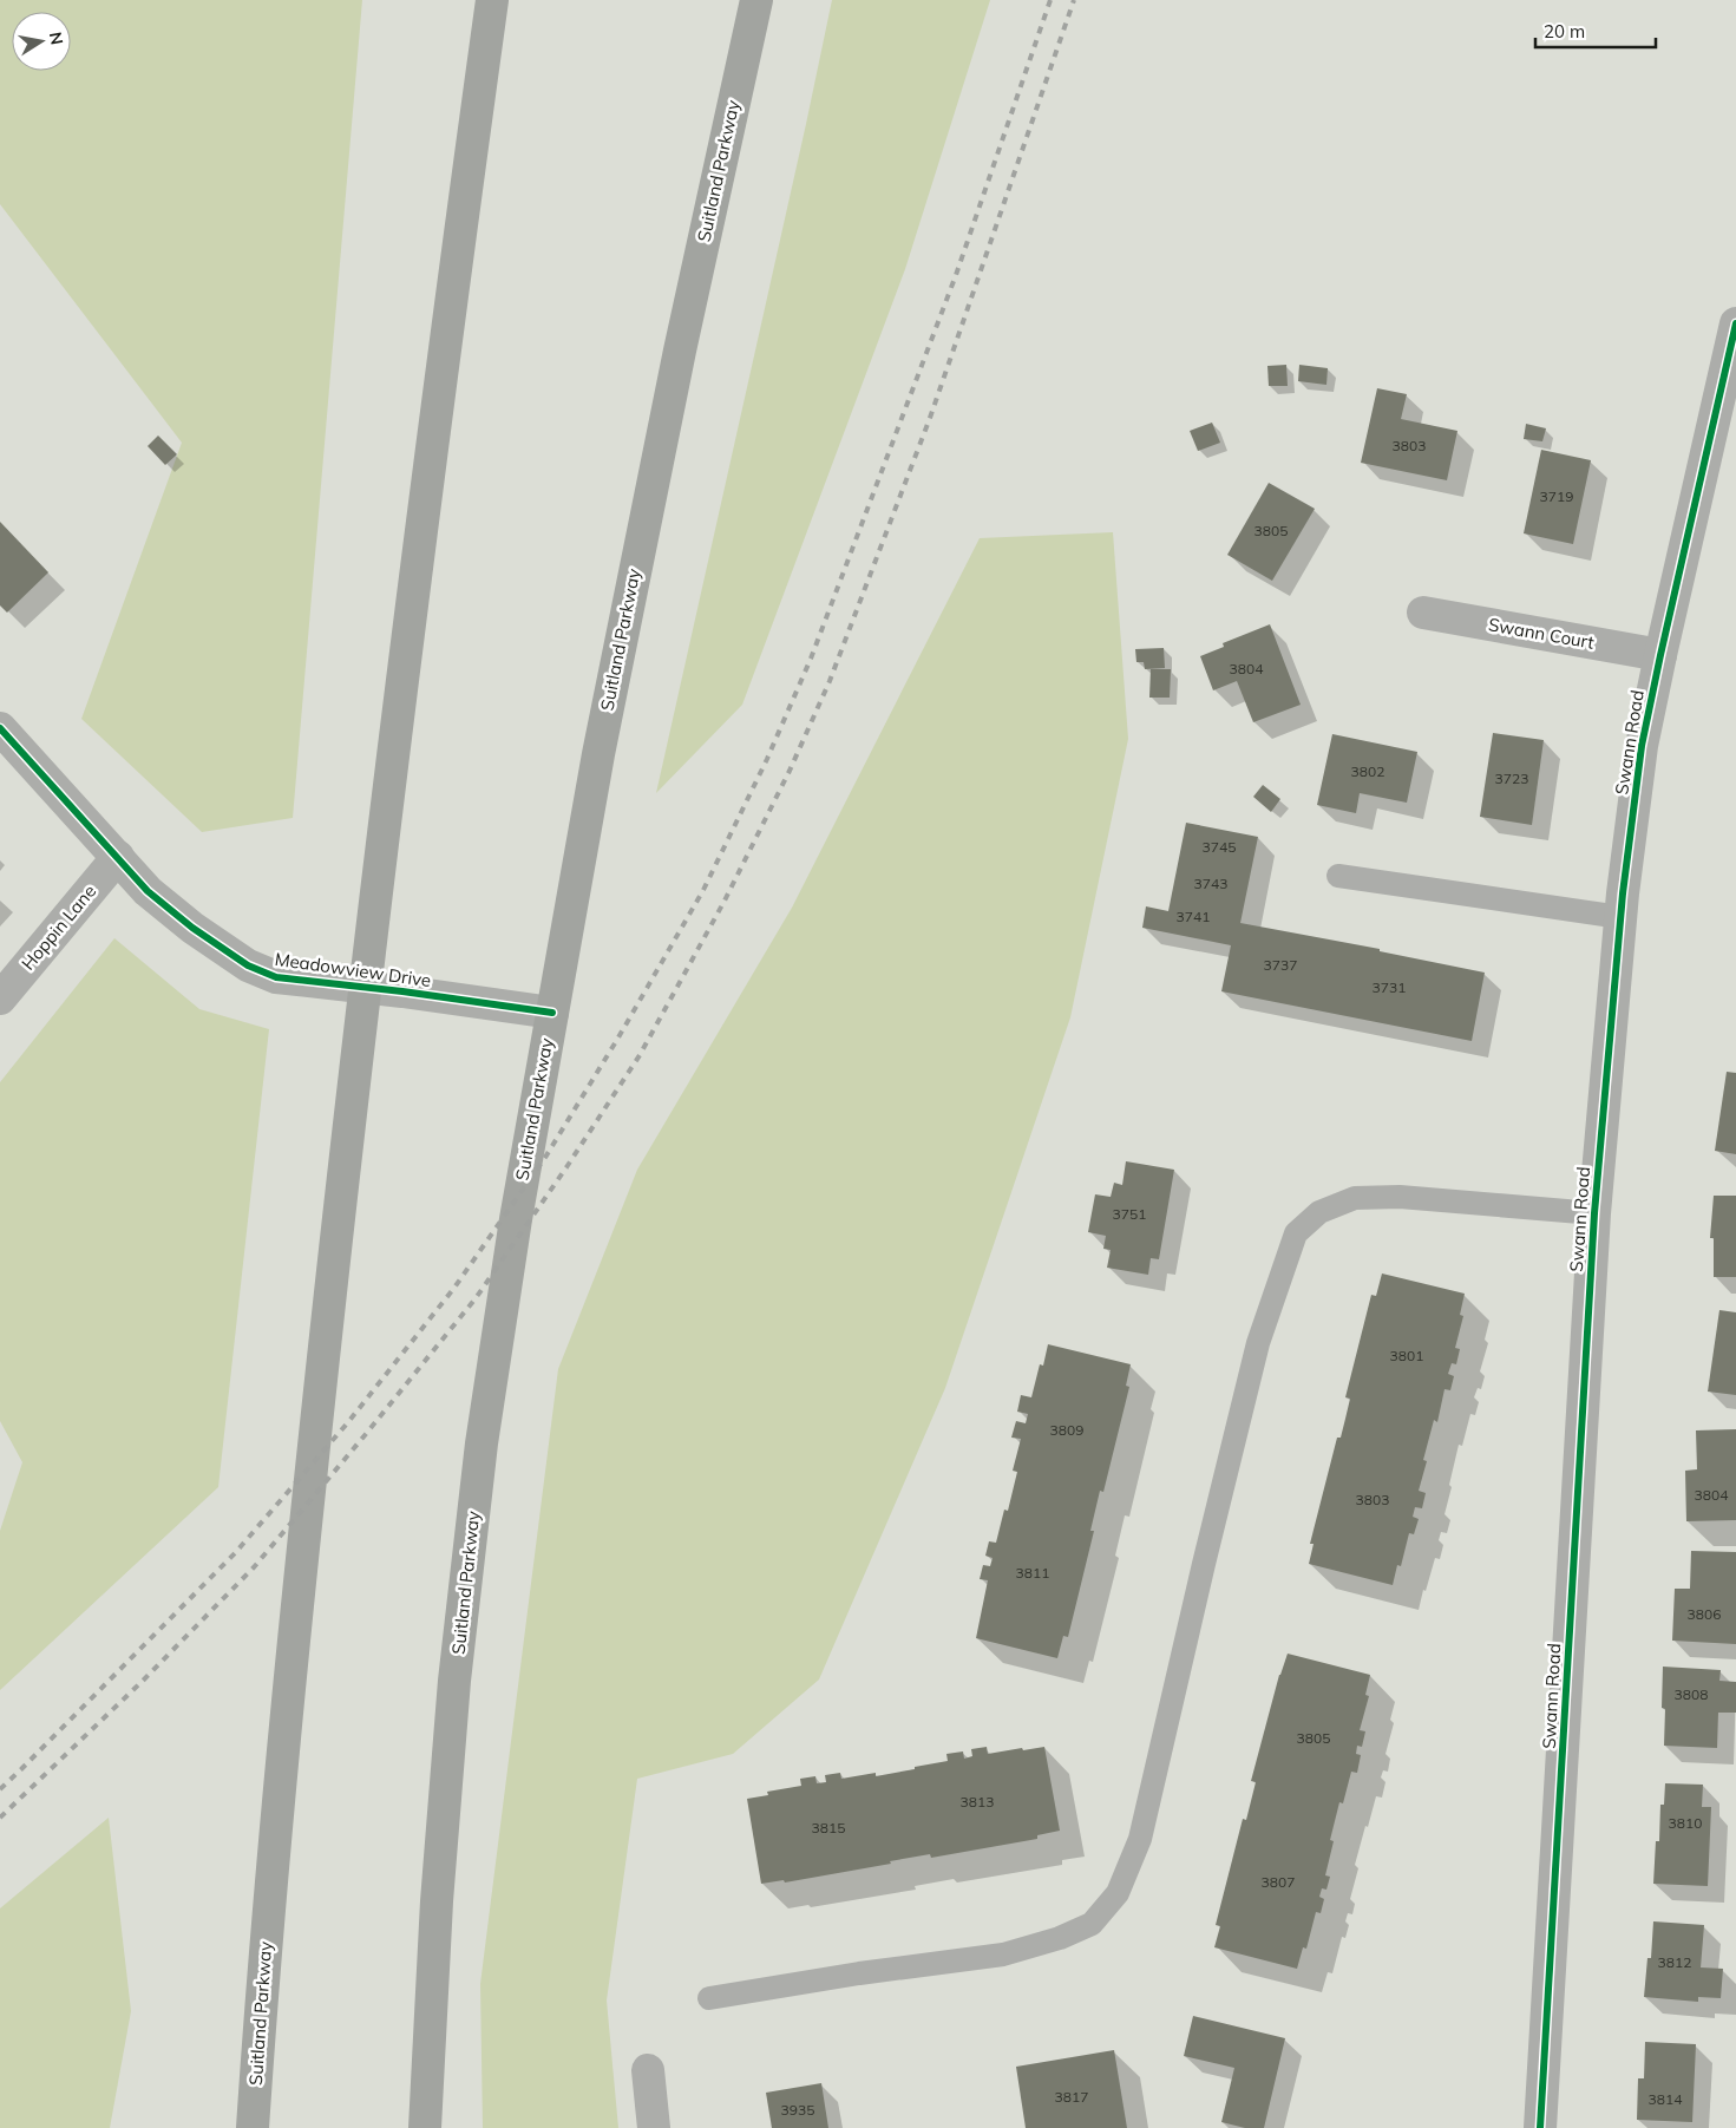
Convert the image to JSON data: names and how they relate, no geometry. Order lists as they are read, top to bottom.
{
  "streets": {
    "highway": ["Suitland Parkway"],
    "street": [
      "Swann Court",
      "Swann Road",
      "Hoppin Lane",
      "Meadowview Drive"
    ]
  },
  "crossings": [
    ["Suitland Parkway", "Meadowview Drive"],
    ["Swann Court", "Swann Road"],
    ["Hoppin Lane", "Meadowview Drive"]
  ],
  "house_numbers": [
    "3803",
    "3719",
    "3805",
    "3804",
    "3802",
    "3723",
    "3745",
    "3743",
    "3741",
    "3737",
    "3731",
    "3751",
    "3801",
    "3809",
    "3804",
    "3803",
    "3811",
    "3806",
    "3808",
    "3805",
    "3813",
    "3810",
    "3815",
    "3807",
    "3812",
    "3817",
    "3814",
    "3935"
  ],
  "scale_bar": "20 m",
  "north": "right"
}
